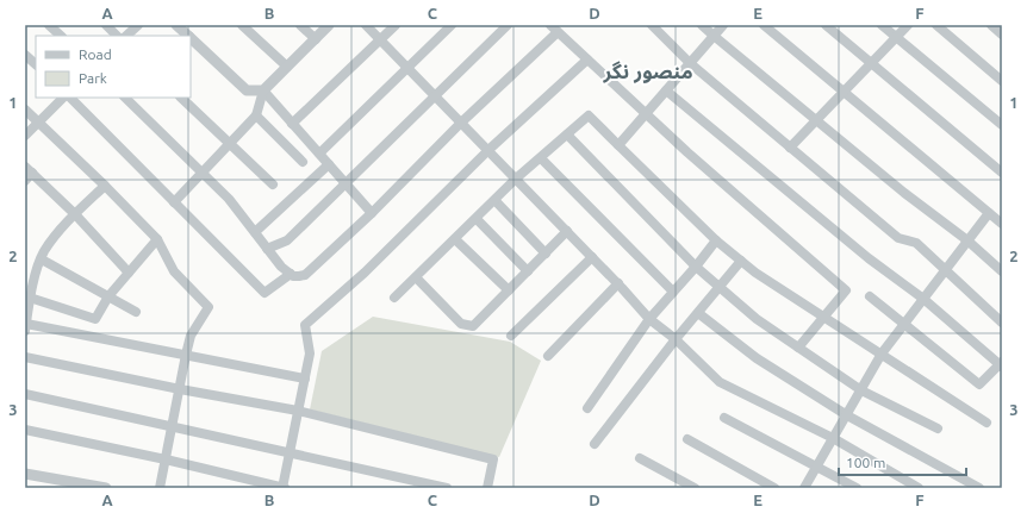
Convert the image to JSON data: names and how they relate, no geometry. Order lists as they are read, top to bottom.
{
  "districts": ["منصور نگر"],
  "legend": ["Road", "Park"],
  "scale_bar": "100 m",
  "grid": {
    "columns": [
      "A",
      "B",
      "C",
      "D",
      "E",
      "F"
    ],
    "rows": ["1", "2", "3"]
  }
}
